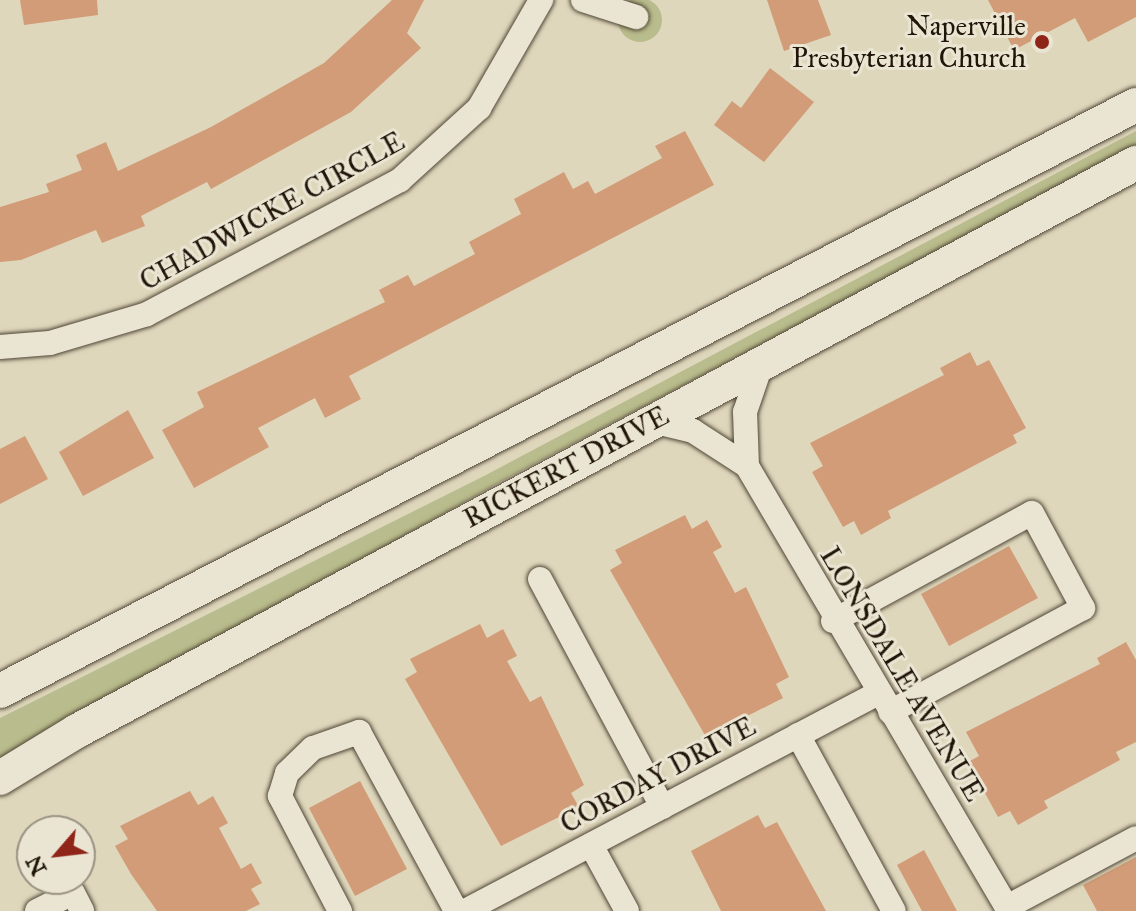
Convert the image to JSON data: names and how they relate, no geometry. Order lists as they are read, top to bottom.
{
  "streets": {
    "street": [
      "CHADWICKE CIRCLE",
      "RICKERT DRIVE",
      "LONSDALE AVENUE",
      "CORDAY DRIVE"
    ]
  },
  "crossings": [
    ["RICKERT DRIVE", "LONSDALE AVENUE"],
    ["LONSDALE AVENUE", "CORDAY DRIVE"]
  ],
  "places": ["Naperville Presbyterian Church"],
  "north": "bottom left"
}
